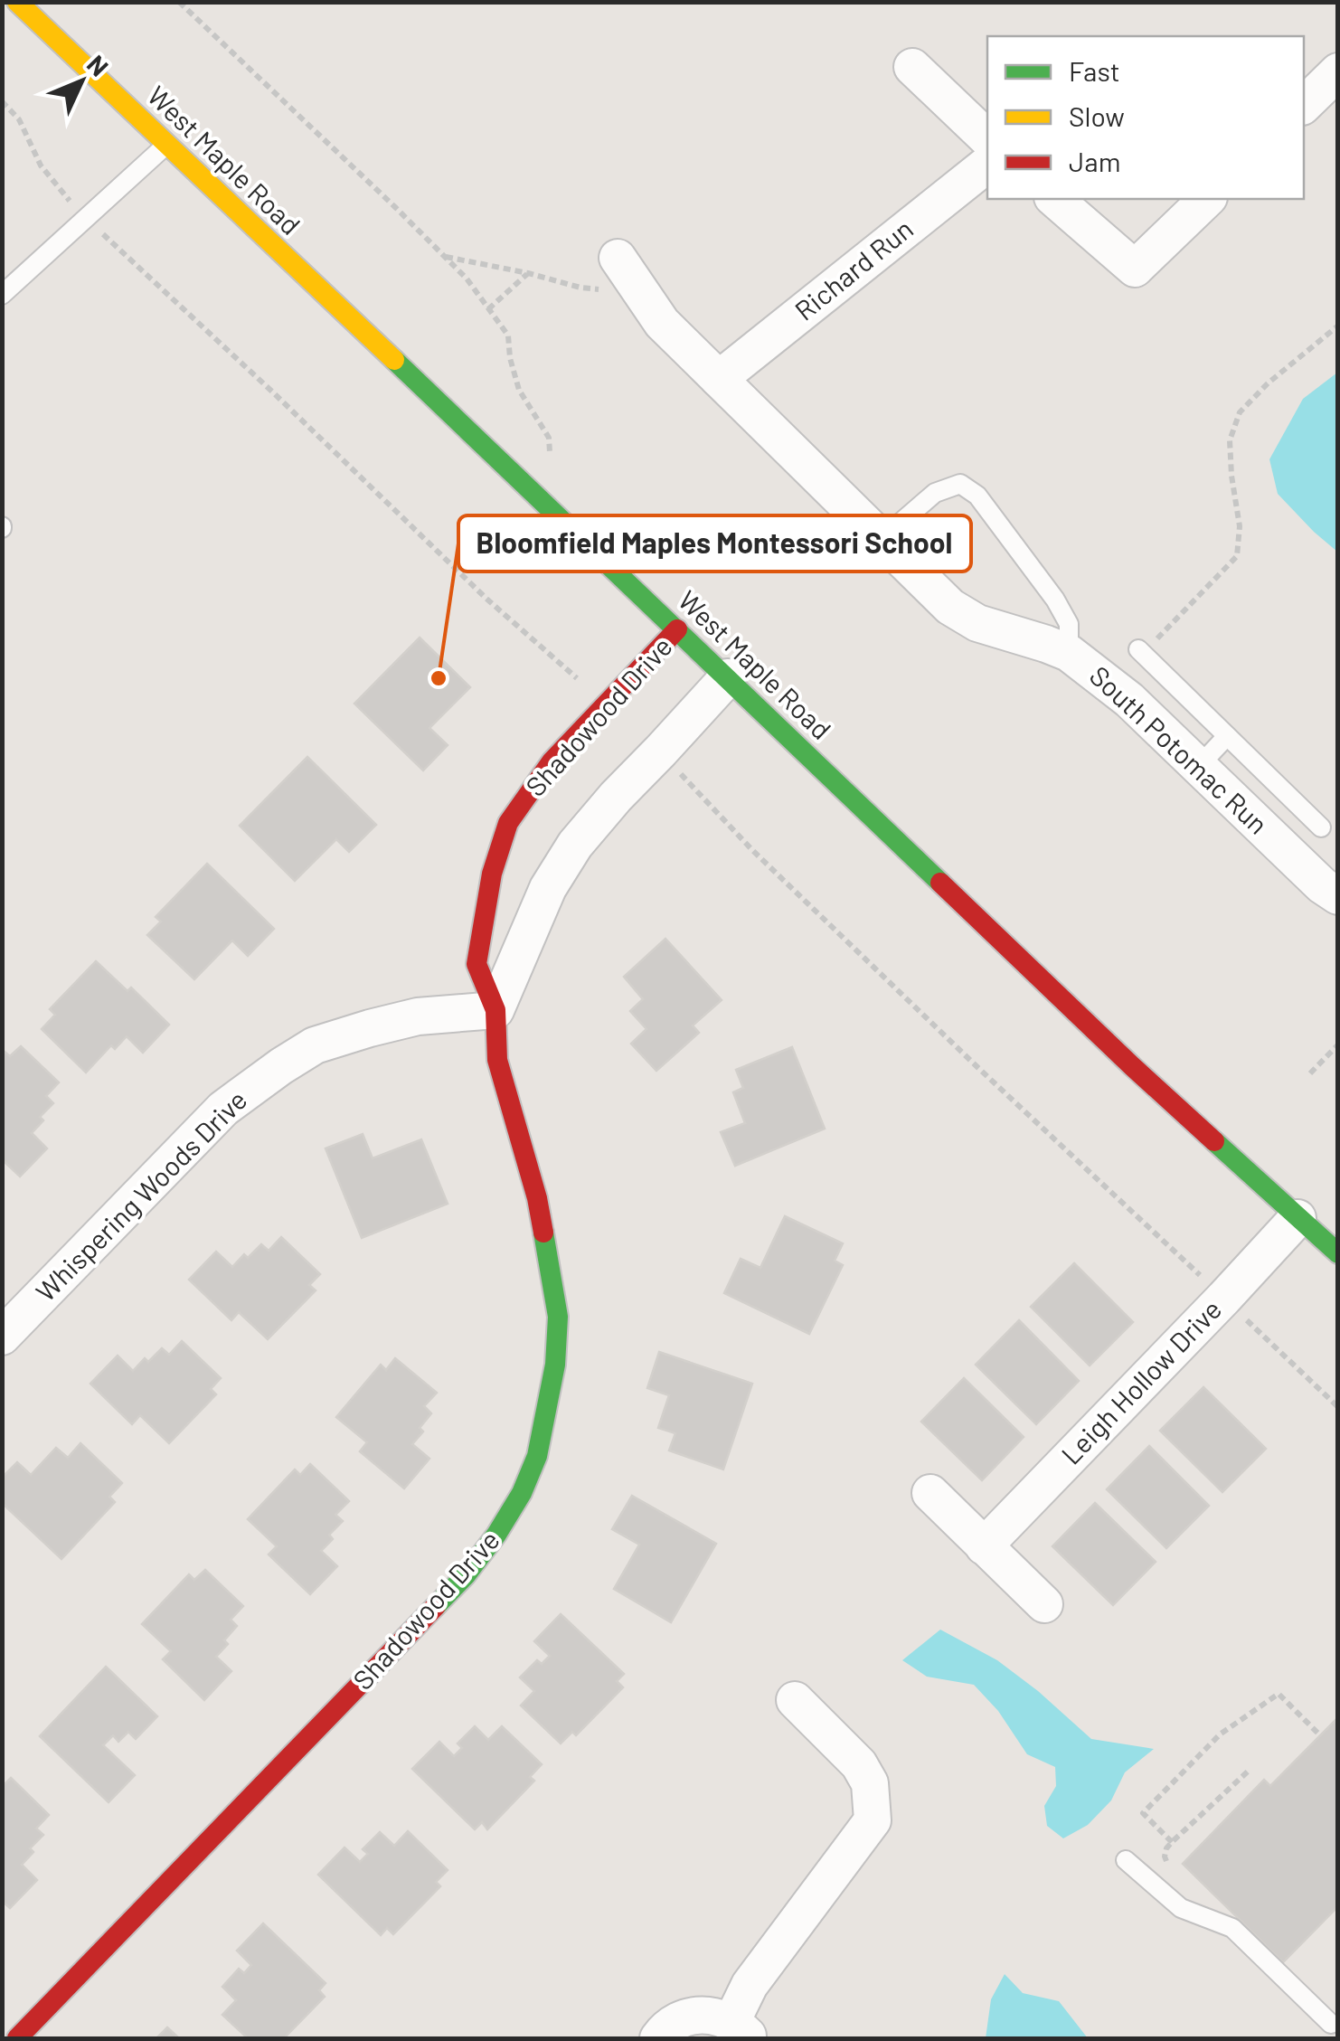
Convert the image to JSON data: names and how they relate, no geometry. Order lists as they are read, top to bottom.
{
  "streets": {
    "main road": ["West Maple Road", "Shadowood Drive"],
    "street": [
      "Richard Run",
      "South Potomac Run",
      "Whispering Woods Drive",
      "Leigh Hollow Drive"
    ]
  },
  "crossings": [
    ["West Maple Road", "Shadowood Drive"],
    ["West Maple Road", "Leigh Hollow Drive"],
    ["Richard Run", "South Potomac Run"],
    ["Shadowood Drive", "Whispering Woods Drive"]
  ],
  "places": ["Bloomfield Maples Montessori School"],
  "legend": ["Fast", "Slow", "Jam"],
  "north": "top right"
}
